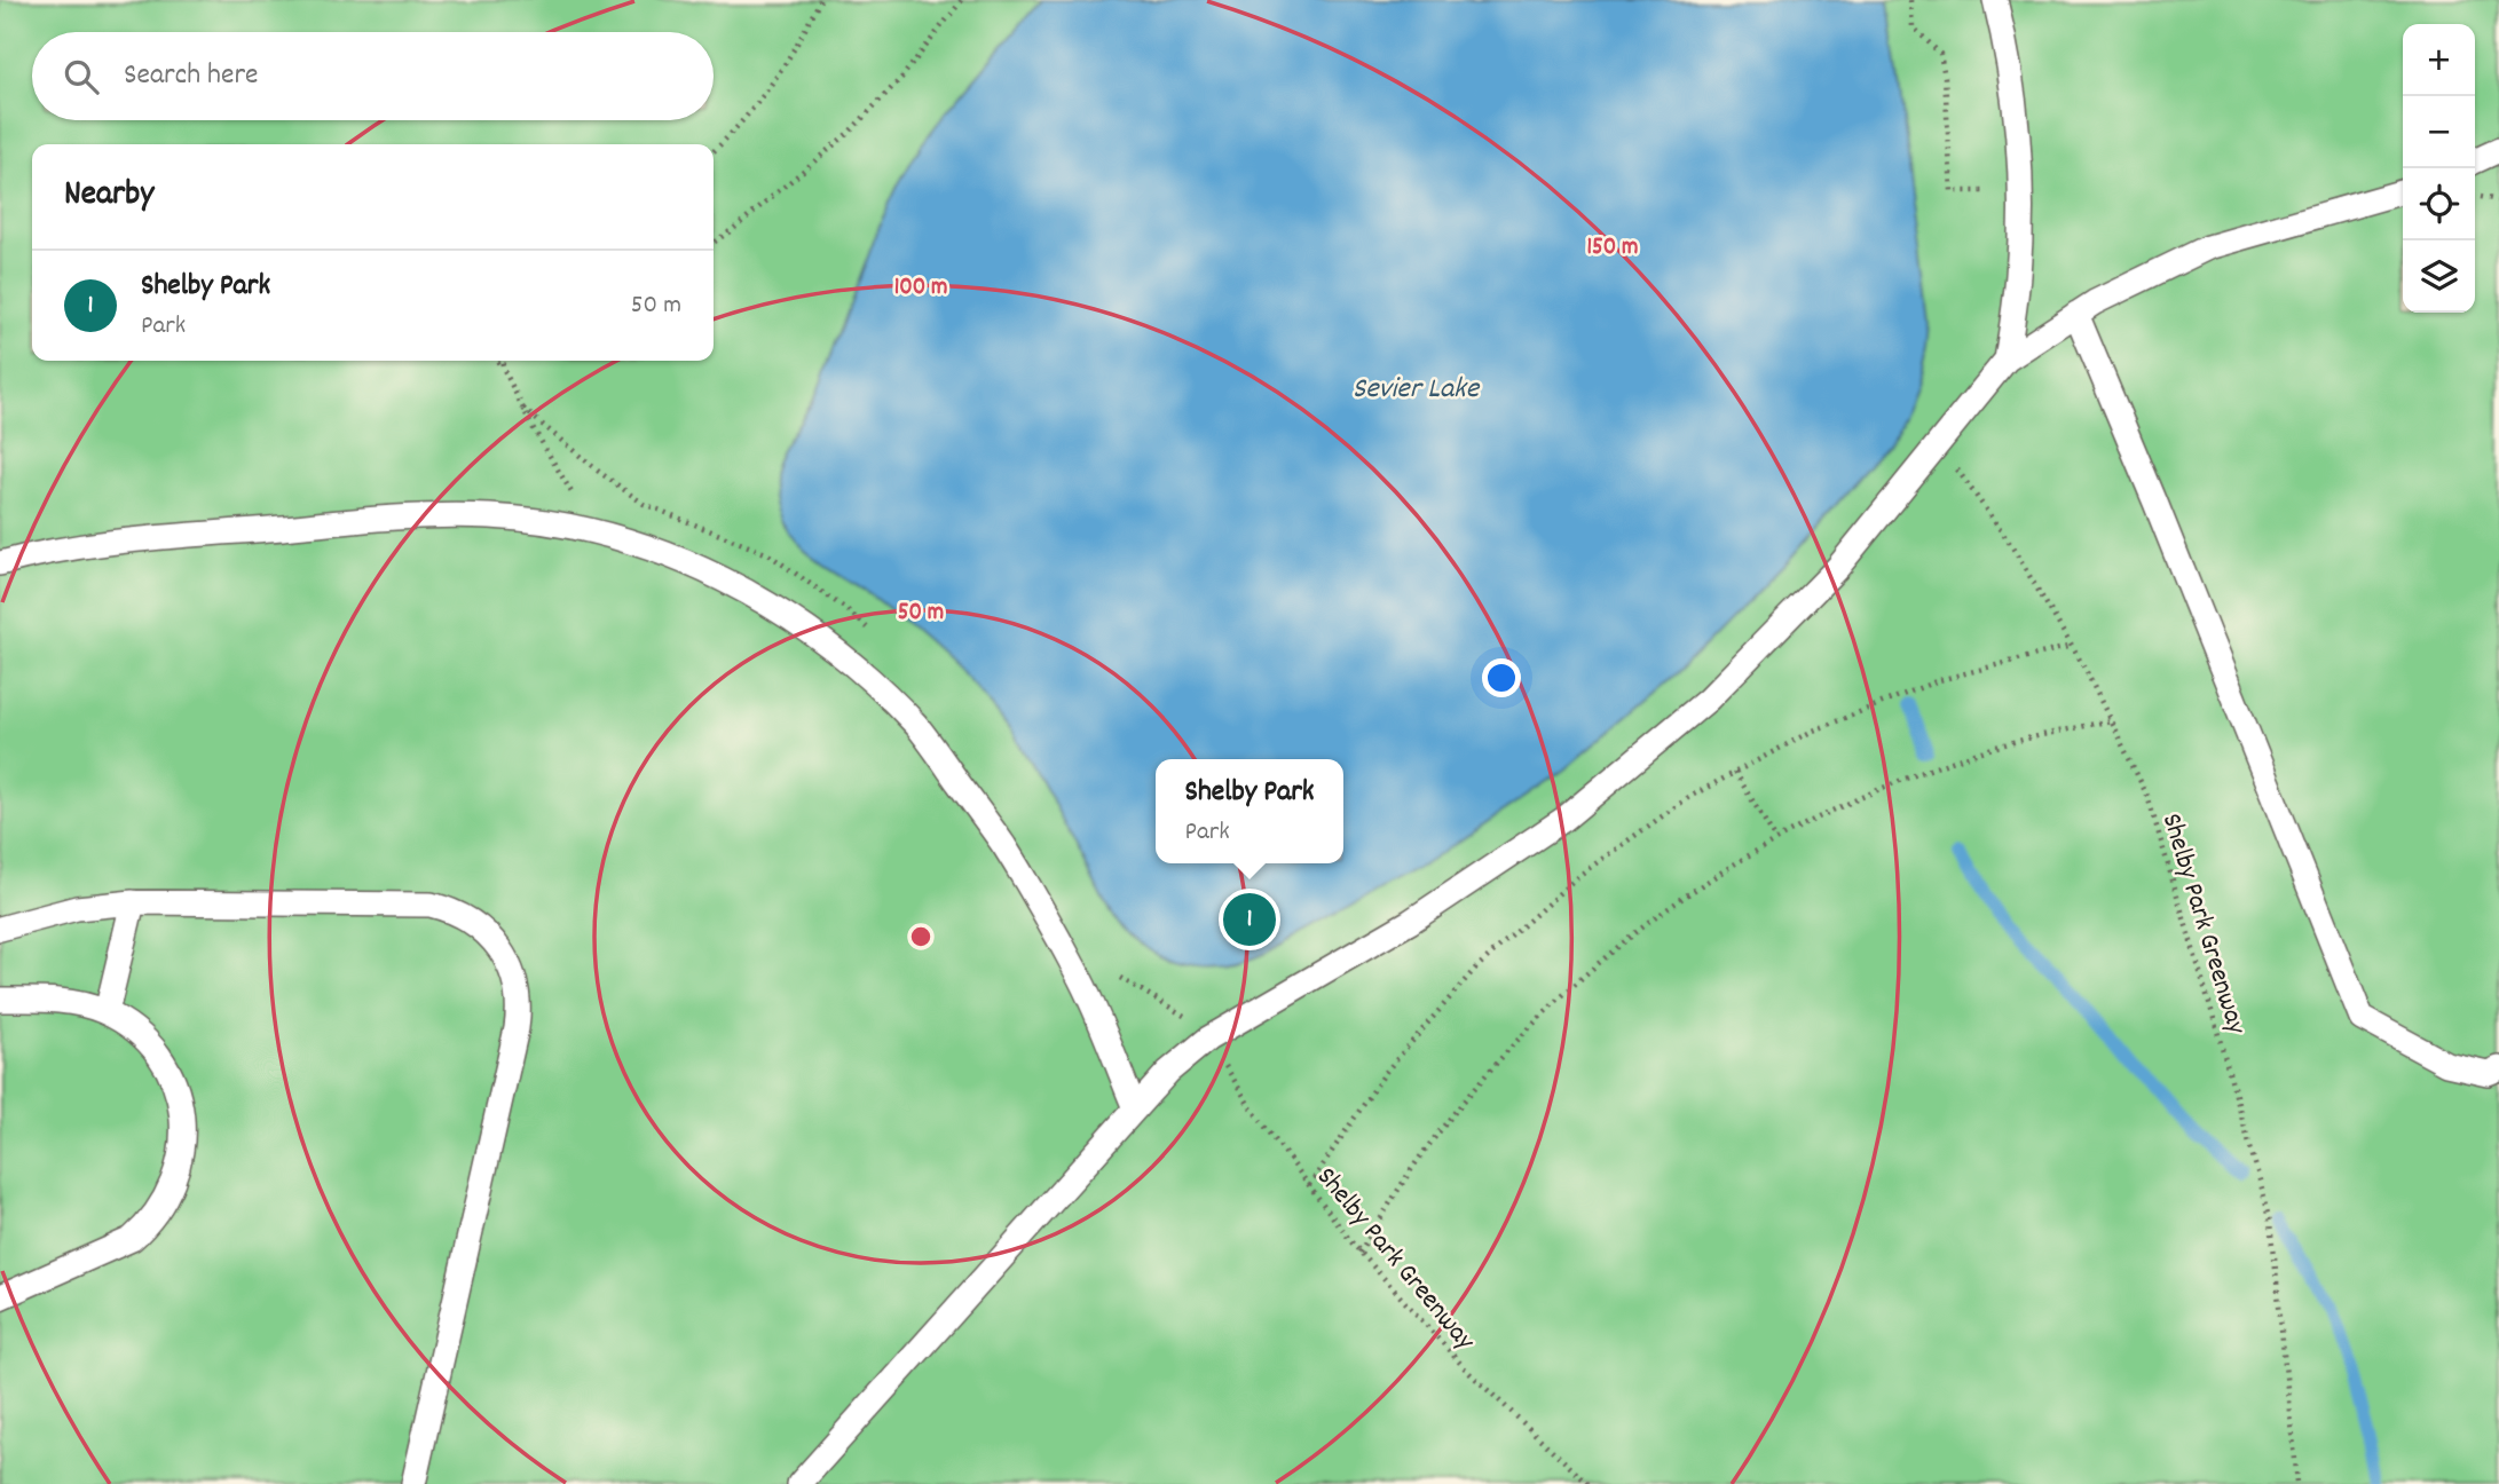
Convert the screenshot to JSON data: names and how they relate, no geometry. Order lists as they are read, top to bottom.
{
  "streets": {
    "path": ["Shelby Park Greenway"]
  },
  "water": ["Sevier Lake"],
  "page": {
    "map_buttons": ["+", "−"],
    "search": "Search here",
    "heading": "Nearby",
    "list": [
      {
        "mark": "1",
        "name": "Shelby Park",
        "note": "Park",
        "value": "50 m"
      }
    ],
    "popup": ["Shelby Park", "Park"],
    "pins": "1"
  },
  "rings": ["150 m", "100 m", "50 m"]
}
